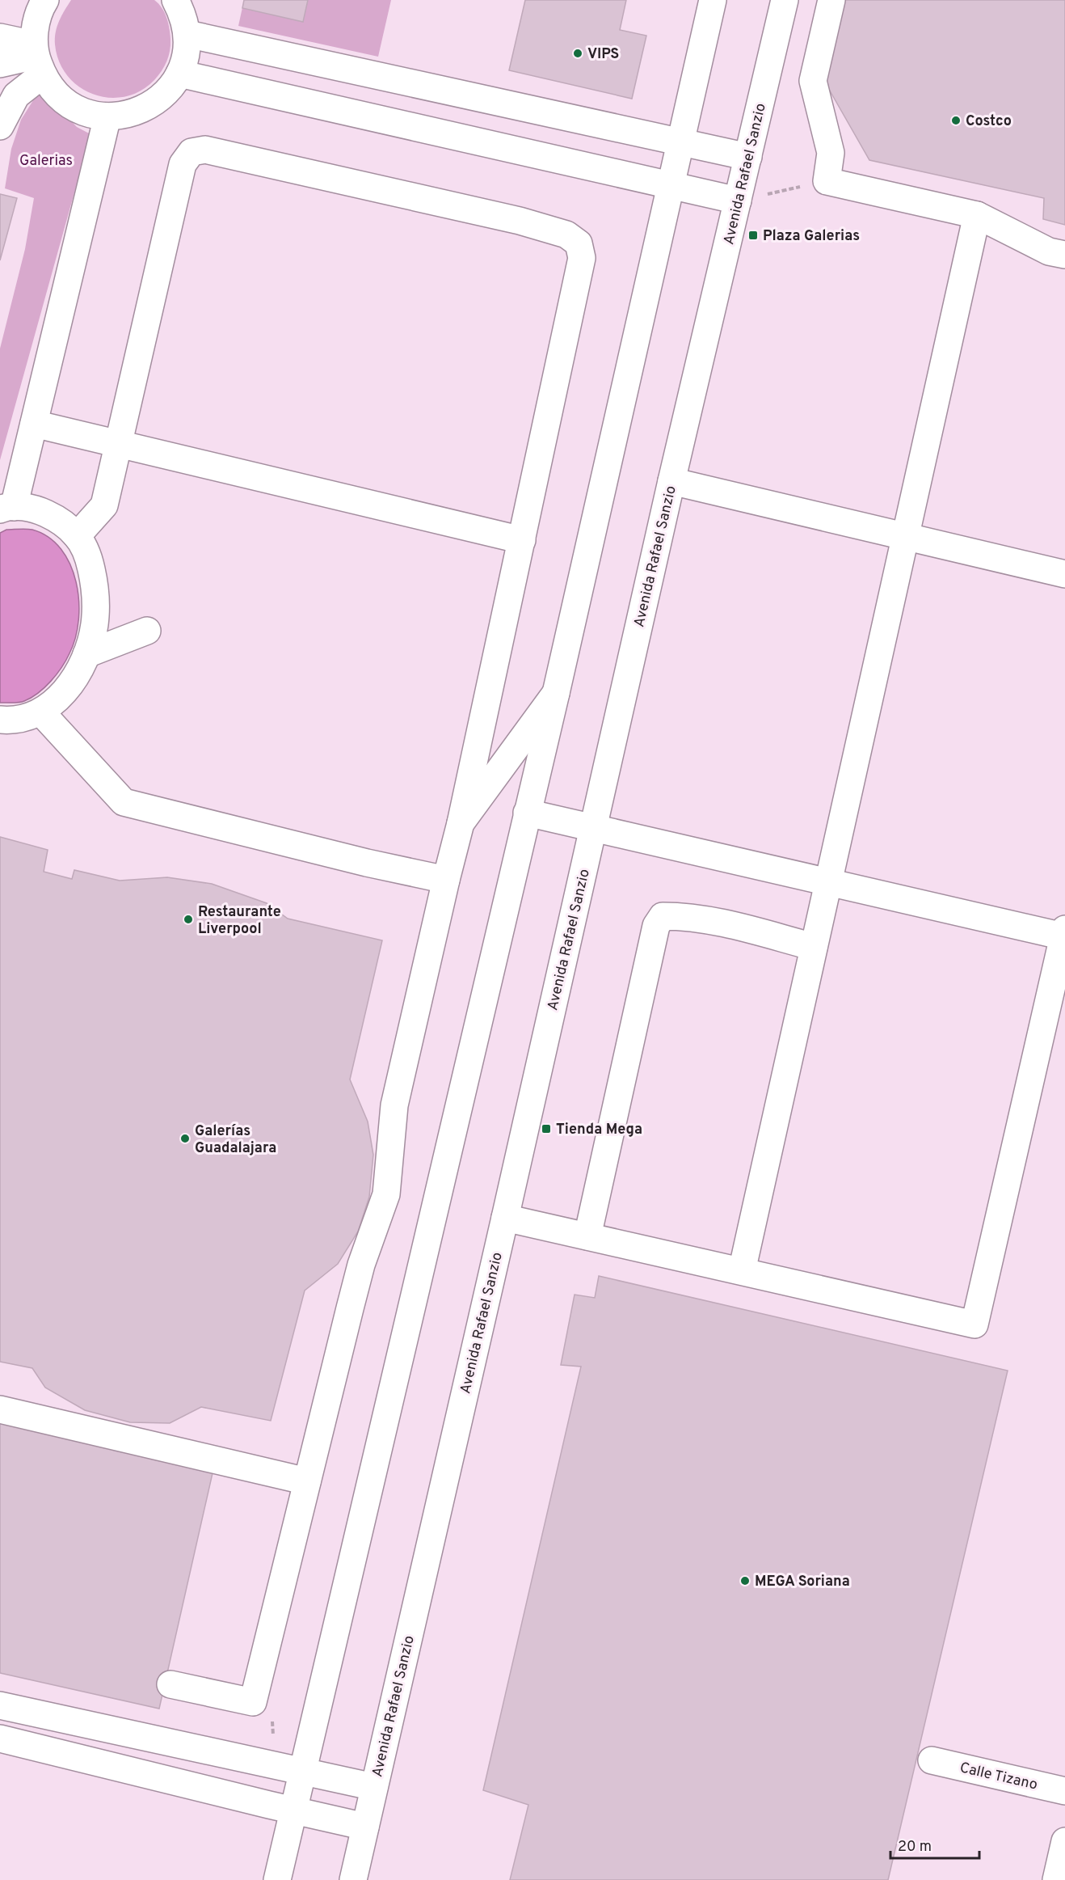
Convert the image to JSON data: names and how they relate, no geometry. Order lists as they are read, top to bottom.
{
  "streets": {
    "main road": ["Avenida Rafael Sanzio", "Calle Tizano"]
  },
  "parks": ["Galerias"],
  "places": {
    "other": [
      "VIPS",
      "Costco",
      "Restaurante Liverpool",
      "Galerías Guadalajara",
      "MEGA Soriana"
    ],
    "transit": ["Plaza Galerias", "Tienda Mega"]
  },
  "scale_bar": "20 m"
}
